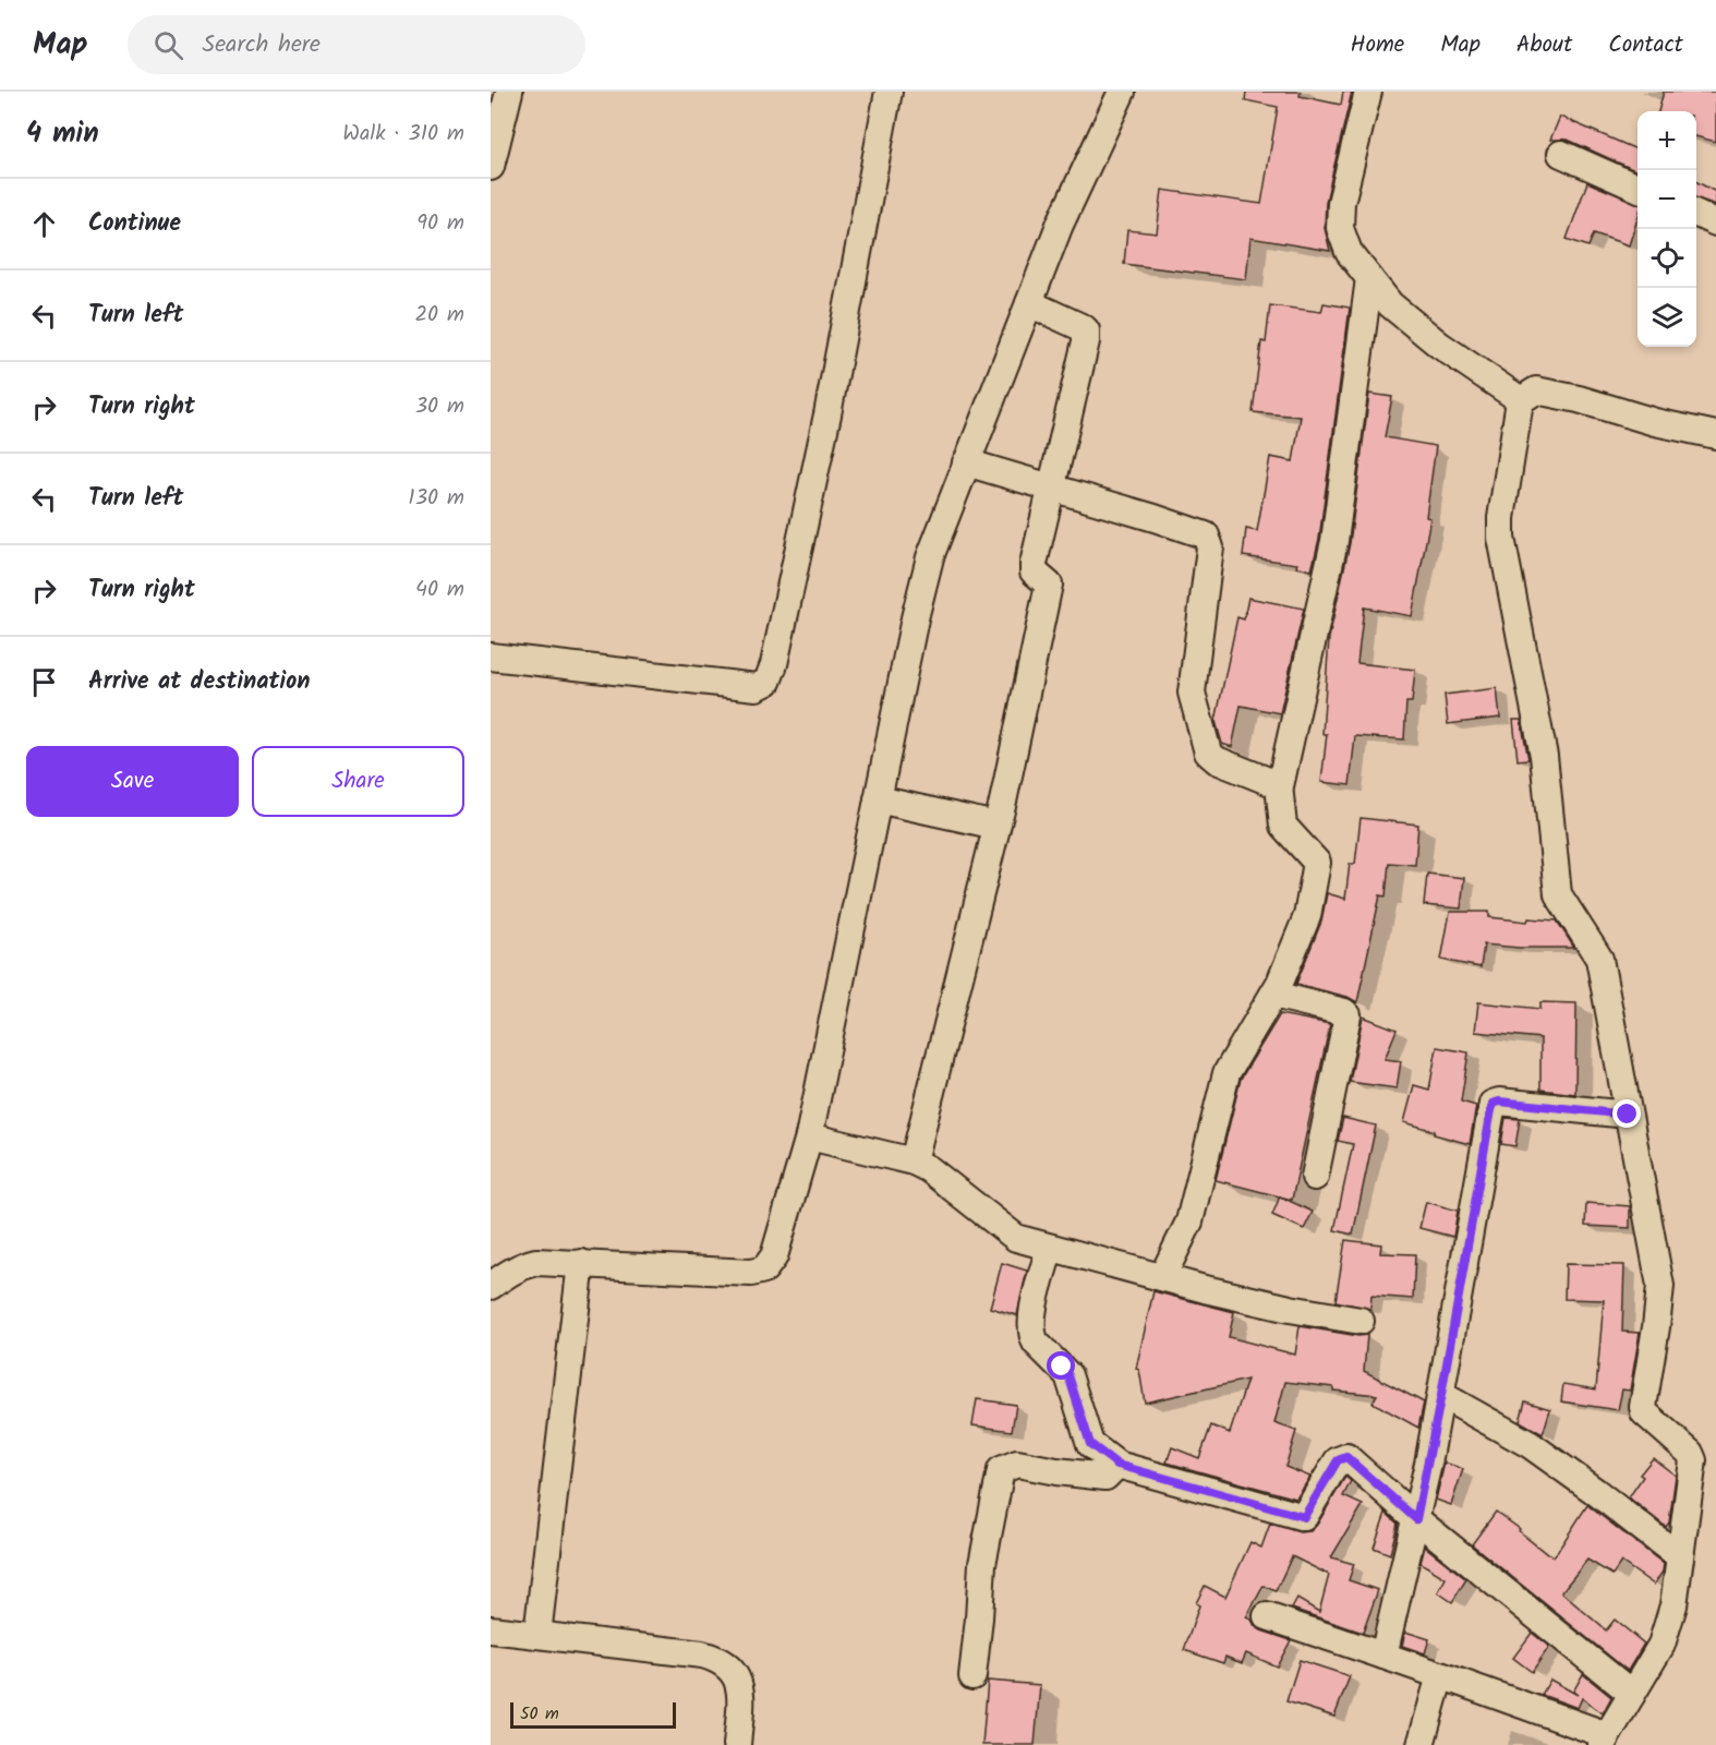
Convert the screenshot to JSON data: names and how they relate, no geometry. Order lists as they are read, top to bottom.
{
  "scale_bar": "50 m",
  "page": {
    "header": "Map",
    "search": "Search here",
    "nav": [
      "Home",
      "Map",
      "About",
      "Contact"
    ],
    "heading": ["4 min", "Walk · 310 m"],
    "map_buttons": ["+", "−"],
    "list": [
      ["Continue", "90 m"],
      ["Turn left", "20 m"],
      ["Turn right", "30 m"],
      ["Turn left", "130 m"],
      ["Turn right", "40 m"],
      "Arrive at destination"
    ],
    "buttons": ["Save", "Share"],
    "scale": "50 m"
  }
}
